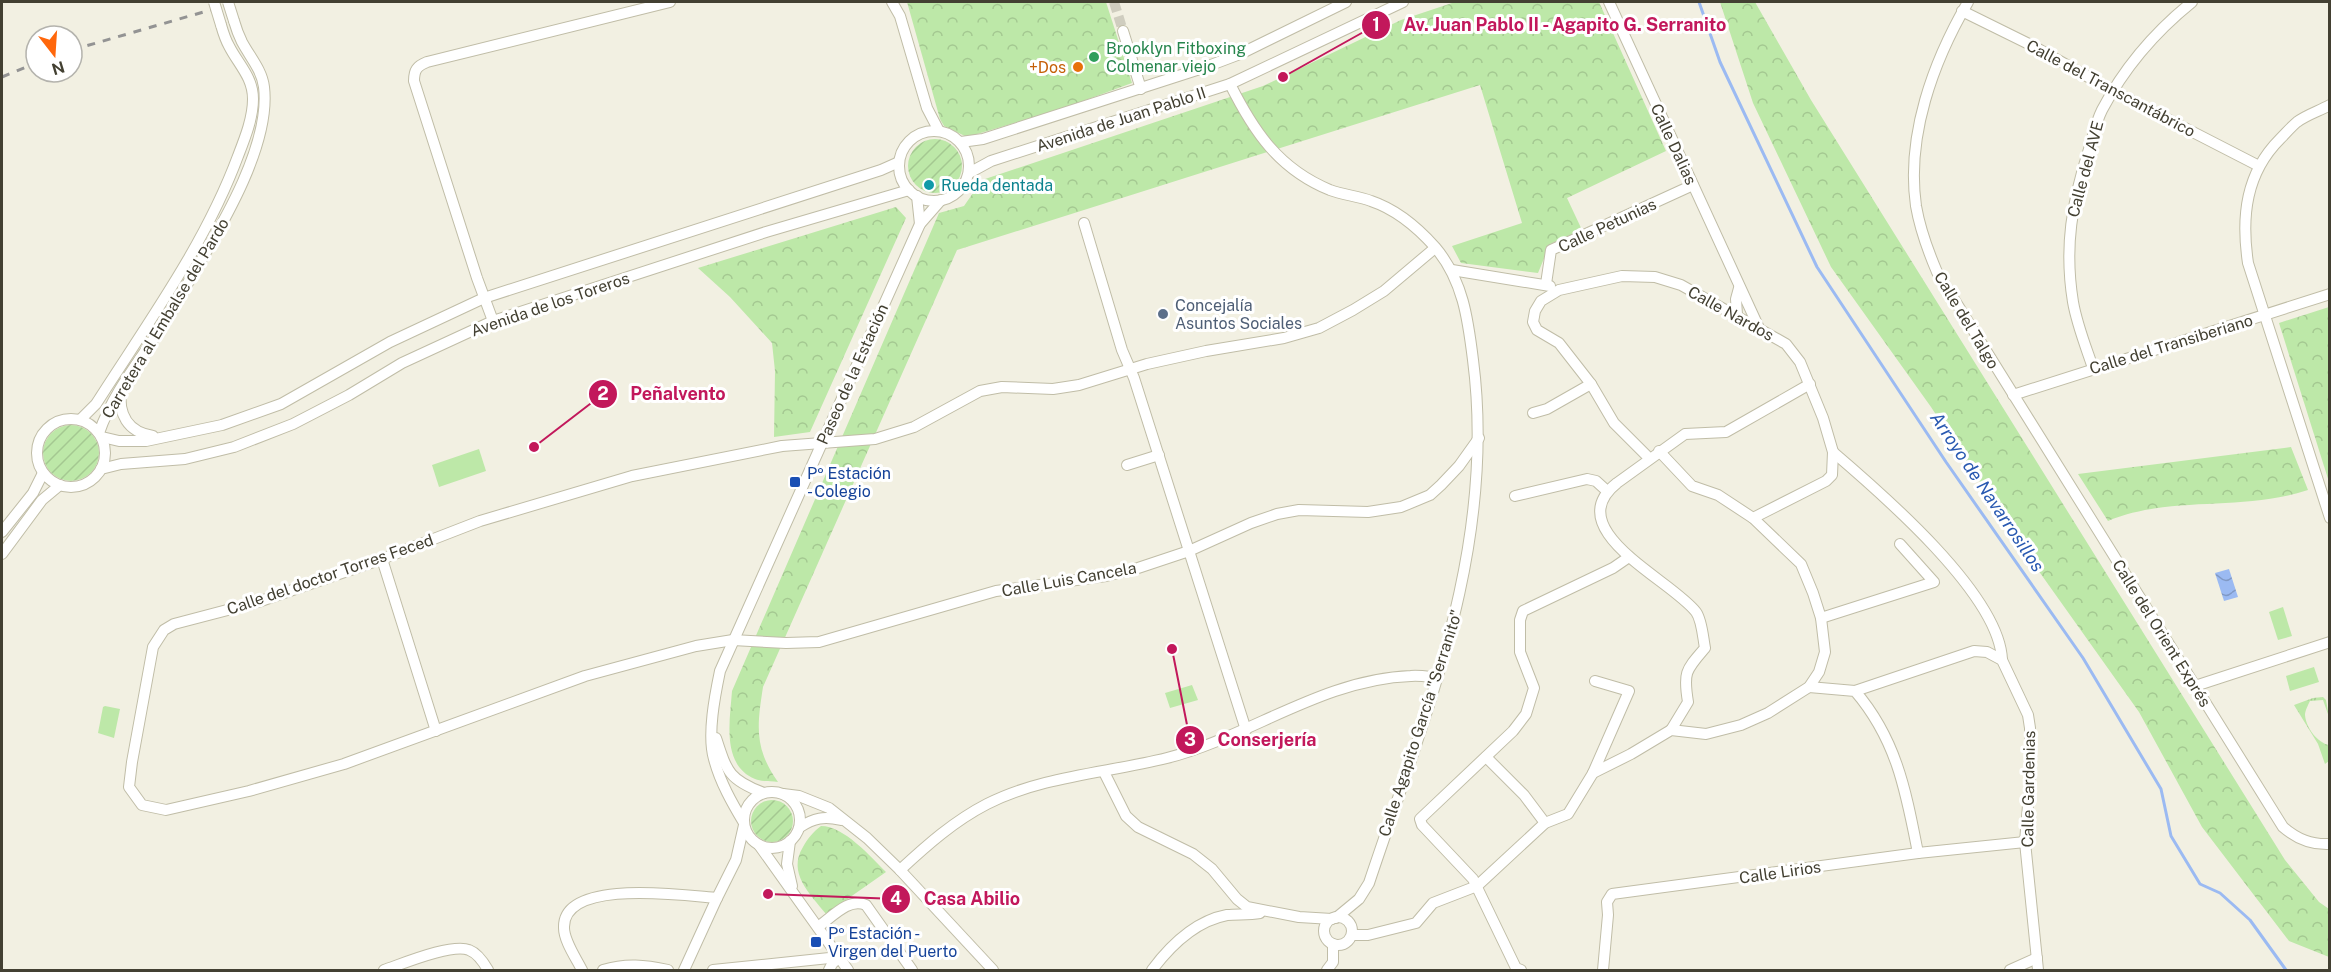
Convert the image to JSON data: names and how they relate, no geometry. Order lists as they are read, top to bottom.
{
  "streets": {
    "street": [
      "Calle del Transcantábrico",
      "Avenida de Juan Pablo II",
      "Calle Dalias",
      "Calle del AVE",
      "Calle Petunias",
      "Avenida de los Toreros",
      "Calle Nardos",
      "Carretera al Embalse del Pardo",
      "Calle del Talgo",
      "Calle del Transiberiano",
      "Paseo de la Estación",
      "Calle del doctor Torres Feced",
      "Calle Luis Cancela",
      "Calle del Orient Exprés",
      "Calle Agapito García \"Serranito\"",
      "Calle Gardenias",
      "Calle Lirios"
    ]
  },
  "crossings": [
    ["Calle del Transcantábrico", "Calle del AVE"],
    ["Calle del Transcantábrico", "Calle del Talgo"],
    ["Avenida de Juan Pablo II", "Avenida de los Toreros"],
    ["Avenida de Juan Pablo II", "Paseo de la Estación"],
    ["Avenida de Juan Pablo II", "Calle Agapito García \"Serranito\""],
    ["Calle Dalias", "Calle Petunias"],
    ["Calle Dalias", "Calle Nardos"],
    ["Calle del AVE", "Calle del Transiberiano"],
    ["Avenida de los Toreros", "Carretera al Embalse del Pardo"],
    ["Avenida de los Toreros", "Paseo de la Estación"],
    ["Calle del Talgo", "Calle del Transiberiano"],
    ["Calle del Talgo", "Calle del Orient Exprés"],
    ["Calle del Transiberiano", "Calle del Orient Exprés"],
    ["Paseo de la Estación", "Calle del doctor Torres Feced"],
    ["Paseo de la Estación", "Calle Luis Cancela"],
    ["Calle del doctor Torres Feced", "Calle Luis Cancela"],
    ["Calle del doctor Torres Feced", "Calle Agapito García \"Serranito\""],
    ["Calle Luis Cancela", "Calle Agapito García \"Serranito\""],
    ["Calle Gardenias", "Calle Lirios"]
  ],
  "water": ["Arroyo de Navarrosillos"],
  "places": {
    "other": [
      "Brooklyn Fitboxing Colmenar viejo",
      "+Dos",
      "Av. Juan Pablo II - Agapito G. Serranito",
      "Rueda dentada",
      "Concejalía Asuntos Sociales",
      "Peñalvento",
      "Conserjería",
      "Casa Abilio"
    ],
    "transit": ["Pº Estación - Colegio", "Pº Estación - Virgen del Puerto"]
  },
  "north": "bottom"
}
